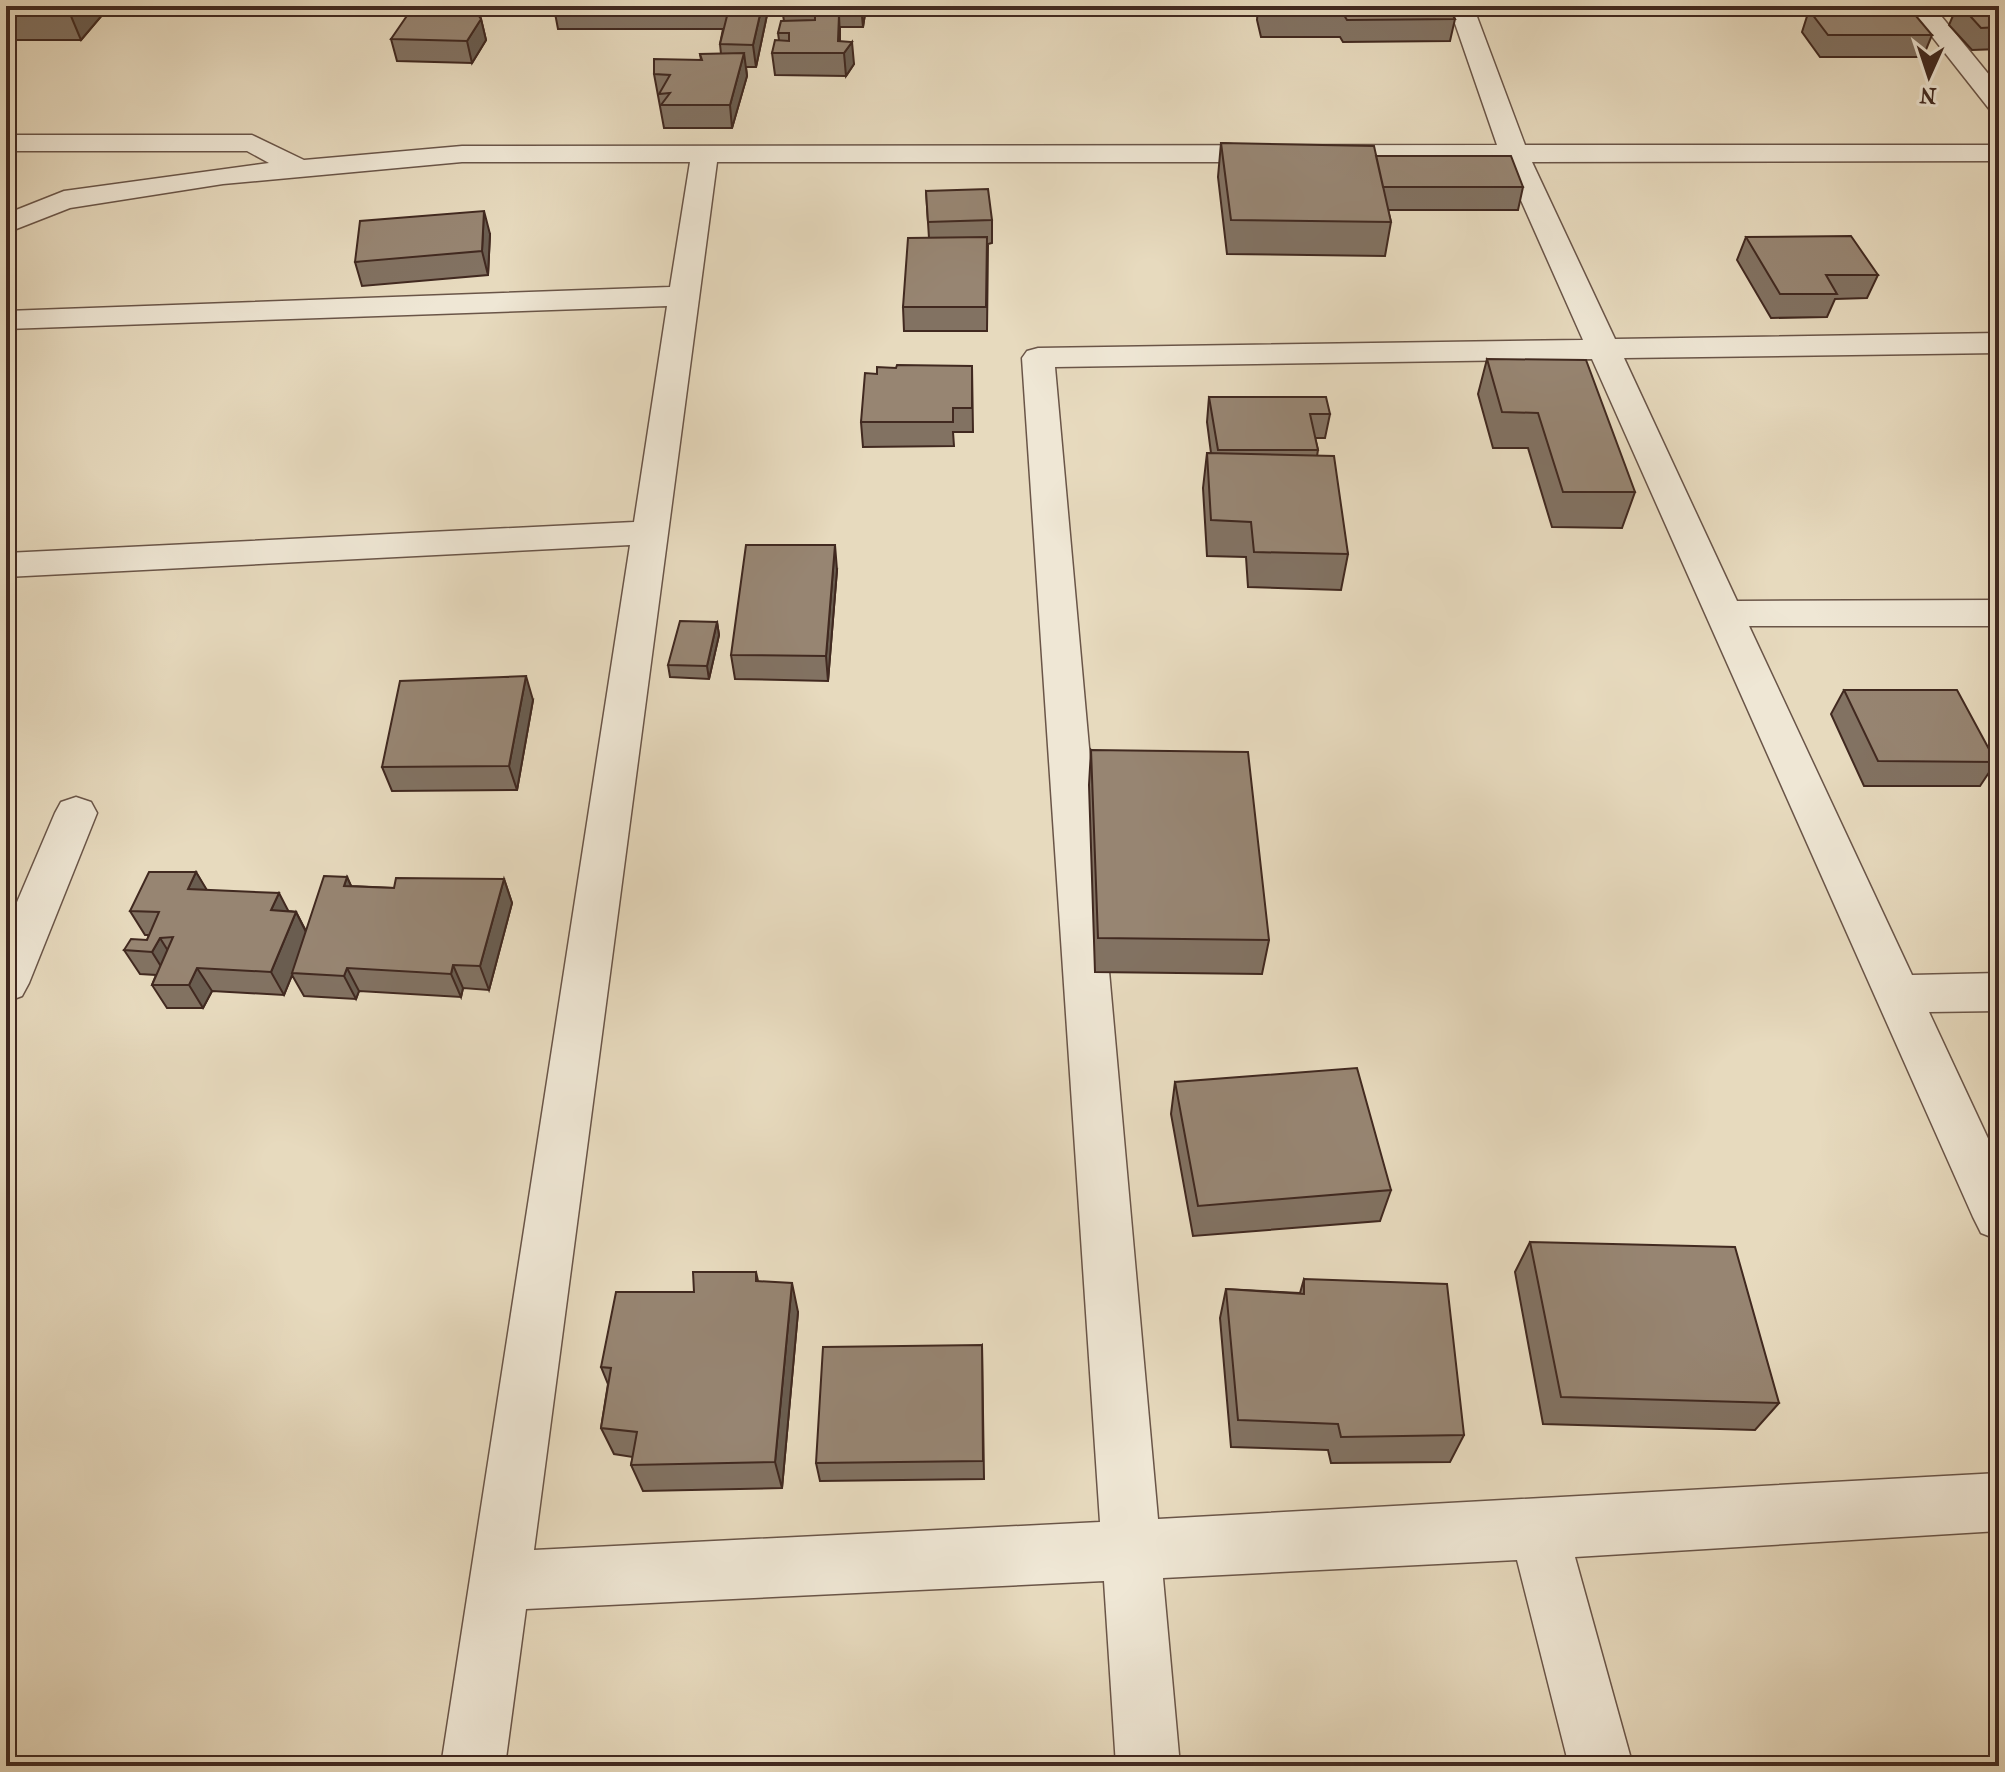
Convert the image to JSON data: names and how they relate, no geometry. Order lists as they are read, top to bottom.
{
  "north": "bottom"
}
